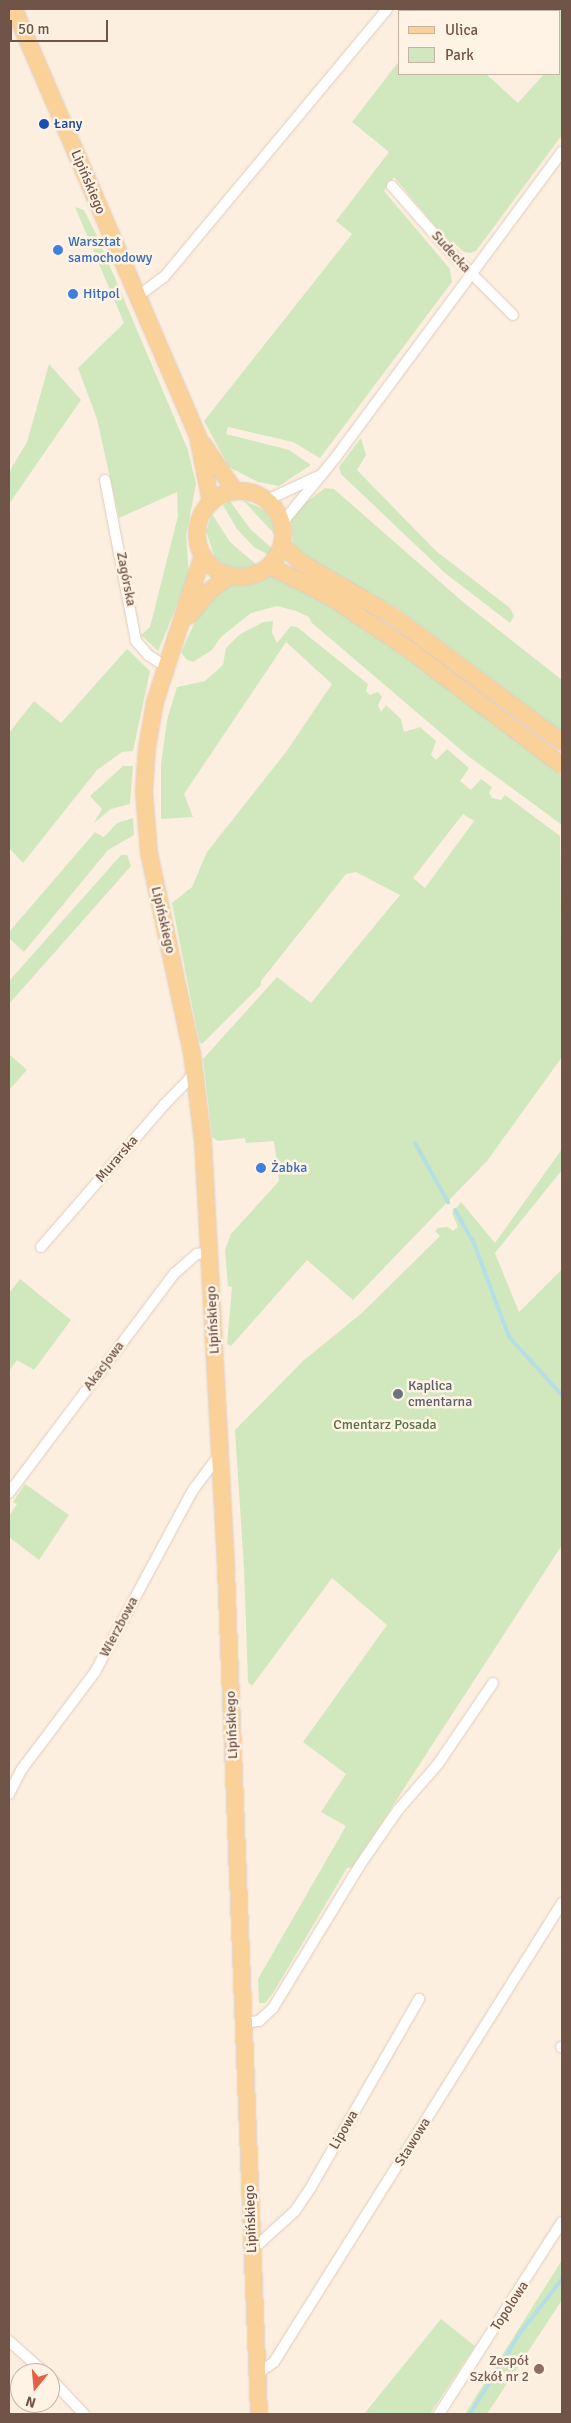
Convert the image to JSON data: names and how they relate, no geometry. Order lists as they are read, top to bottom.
{
  "streets": {
    "main road": ["Lipińskiego"],
    "street": [
      "Sudecka",
      "Zagórska",
      "Murarska",
      "Akacjowa",
      "Wierzbowa",
      "Lipowa",
      "Stawowa",
      "Topolowa"
    ]
  },
  "crossings": [
    ["Lipińskiego", "Zagórska"],
    ["Lipińskiego", "Murarska"],
    ["Lipińskiego", "Akacjowa"],
    ["Lipińskiego", "Wierzbowa"],
    ["Lipińskiego", "Lipowa"],
    ["Lipińskiego", "Stawowa"]
  ],
  "parks": ["Cmentarz Posada"],
  "places": [
    "Łany",
    "Warsztat samochodowy",
    "Hitpol",
    "Żabka",
    "Kaplica cmentarna",
    "Zespół Szkół nr 2"
  ],
  "legend": ["Ulica", "Park"],
  "scale_bar": "50 m",
  "north": "bottom"
}
